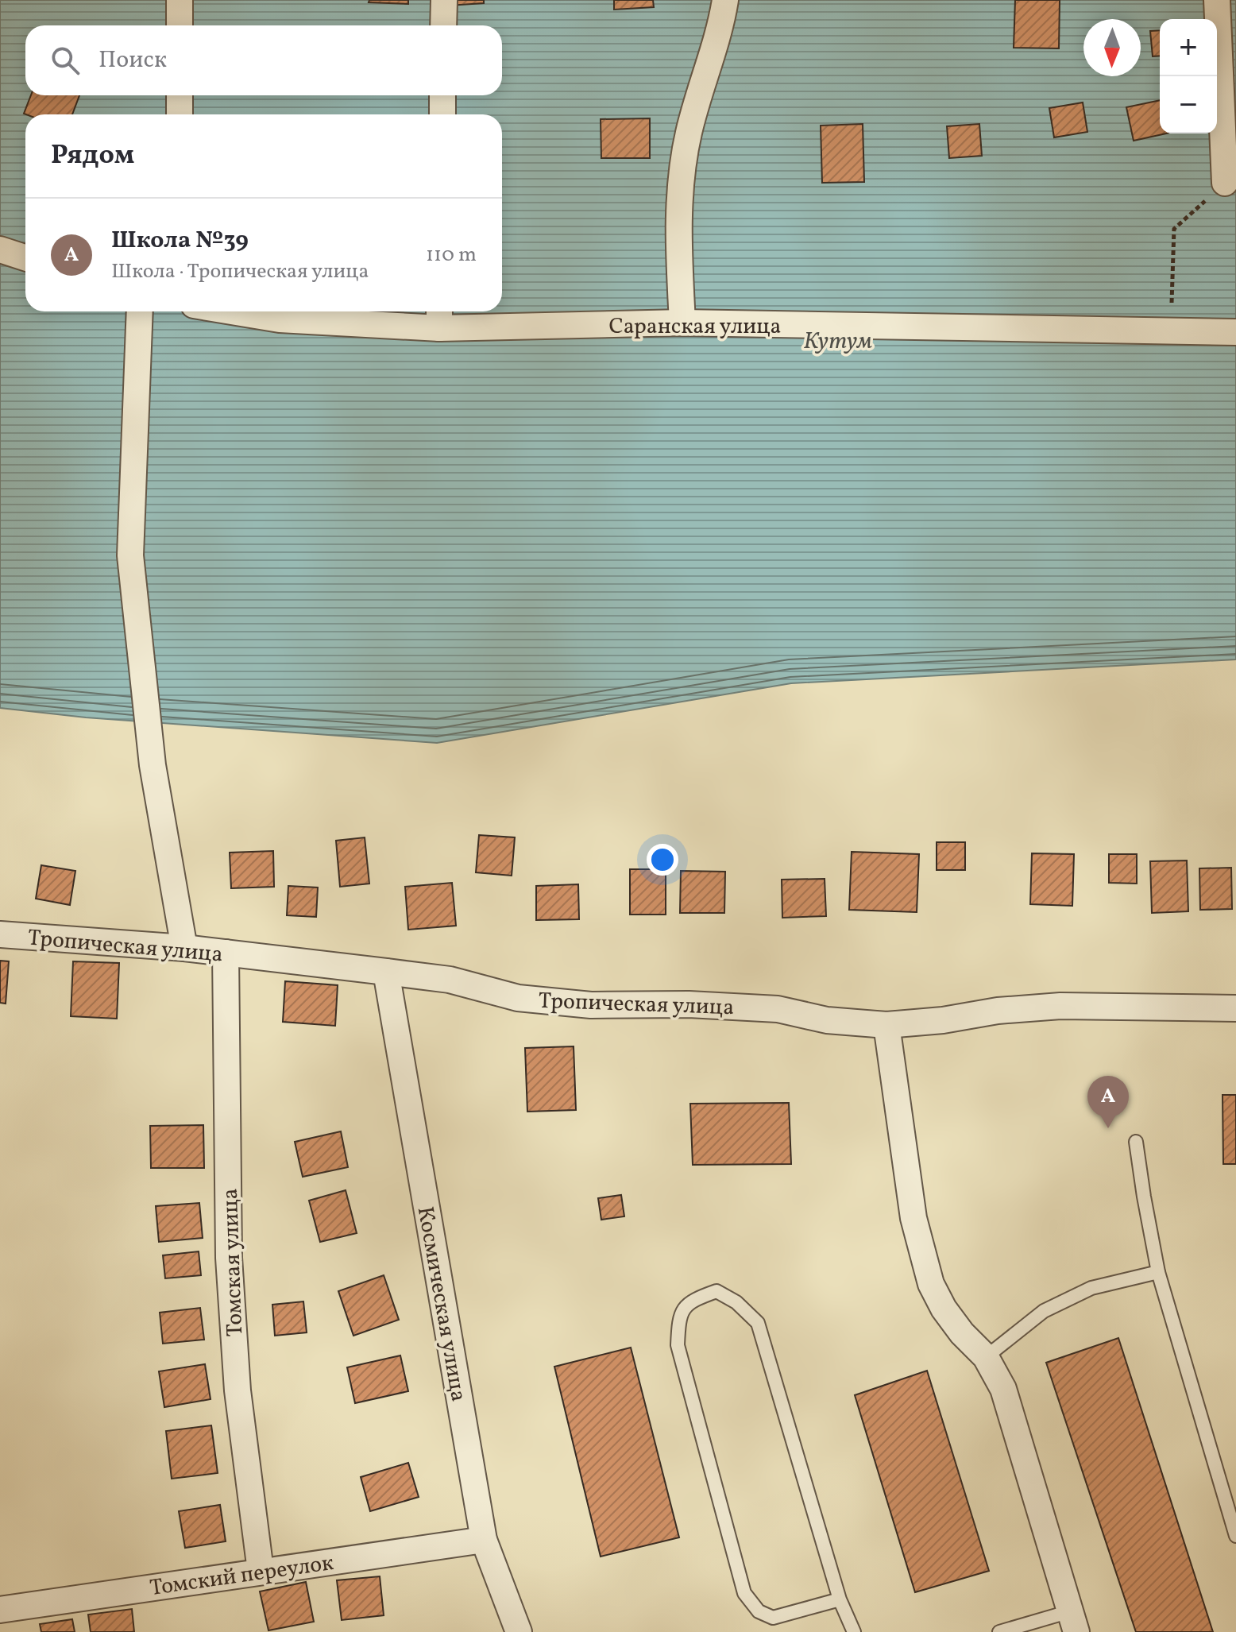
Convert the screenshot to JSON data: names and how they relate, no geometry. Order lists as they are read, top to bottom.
{
  "streets": {
    "street": [
      "Саранская улица",
      "Тропическая улица",
      "Томская улица",
      "Космическая улица",
      "Томский переулок"
    ]
  },
  "crossings": [
    ["Тропическая улица", "Томская улица"],
    ["Тропическая улица", "Космическая улица"],
    ["Томская улица", "Томский переулок"],
    ["Космическая улица", "Томский переулок"]
  ],
  "water": ["Кутум"],
  "north": "bottom",
  "page": {
    "map_buttons": ["+", "−"],
    "search": "Поиск",
    "heading": "Рядом",
    "list": [
      {
        "mark": "A",
        "name": "Школа №39",
        "note": "Школа · Тропическая улица",
        "value": "110 m"
      }
    ],
    "pins": "A"
  }
}
